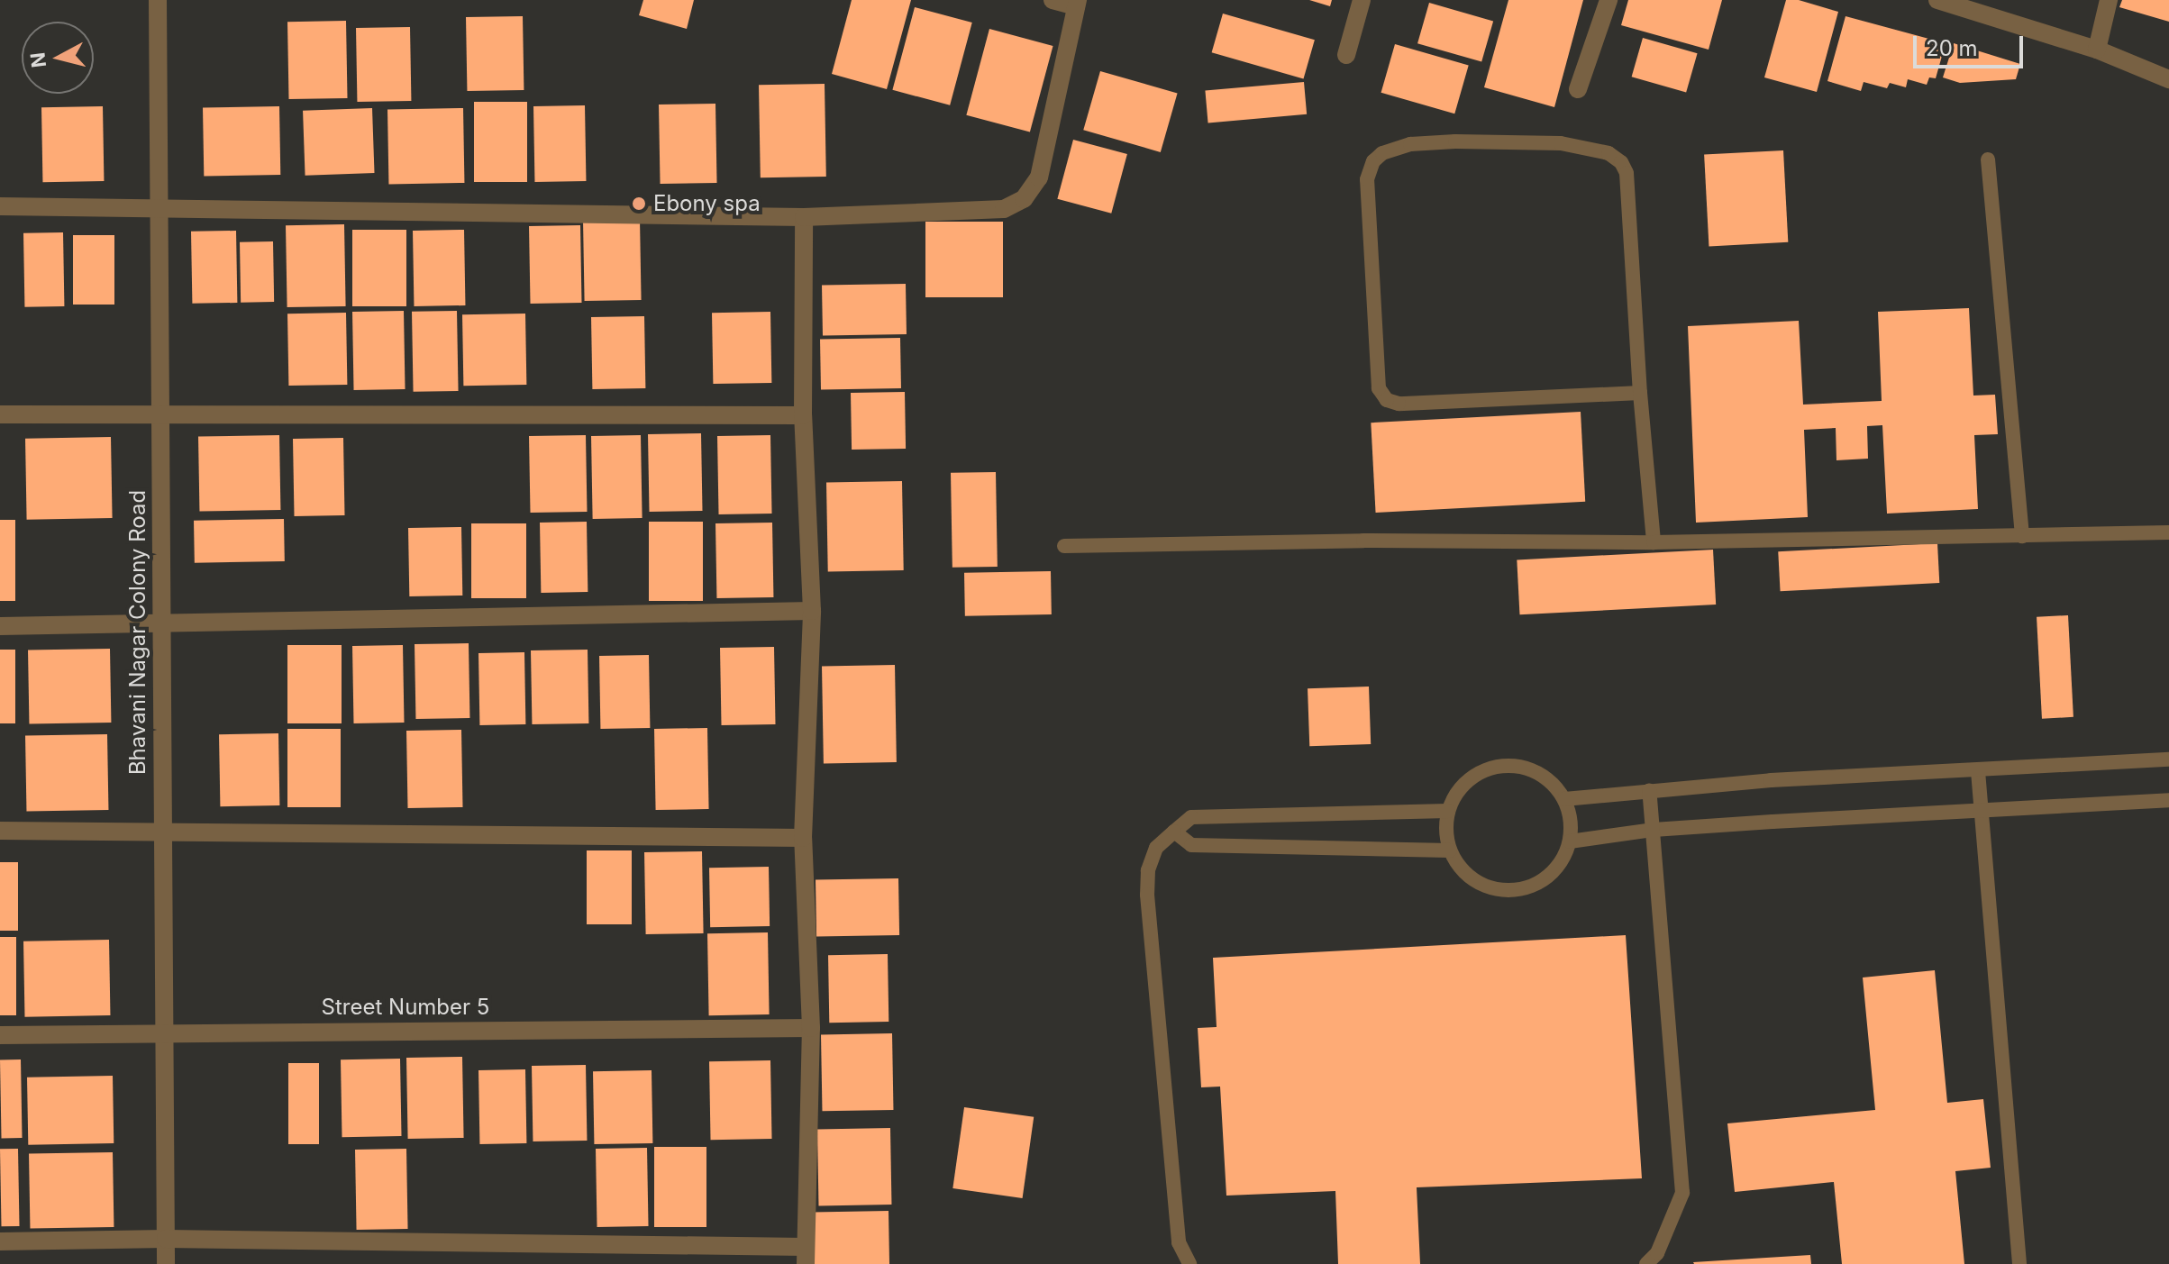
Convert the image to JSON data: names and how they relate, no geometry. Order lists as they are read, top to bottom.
{
  "streets": {
    "street": ["Bhavani Nagar Colony Road", "Street Number 5"]
  },
  "crossings": [
    ["Bhavani Nagar Colony Road", "Street Number 5"]
  ],
  "places": ["Ebony spa"],
  "scale_bar": "20 m",
  "north": "left"
}
